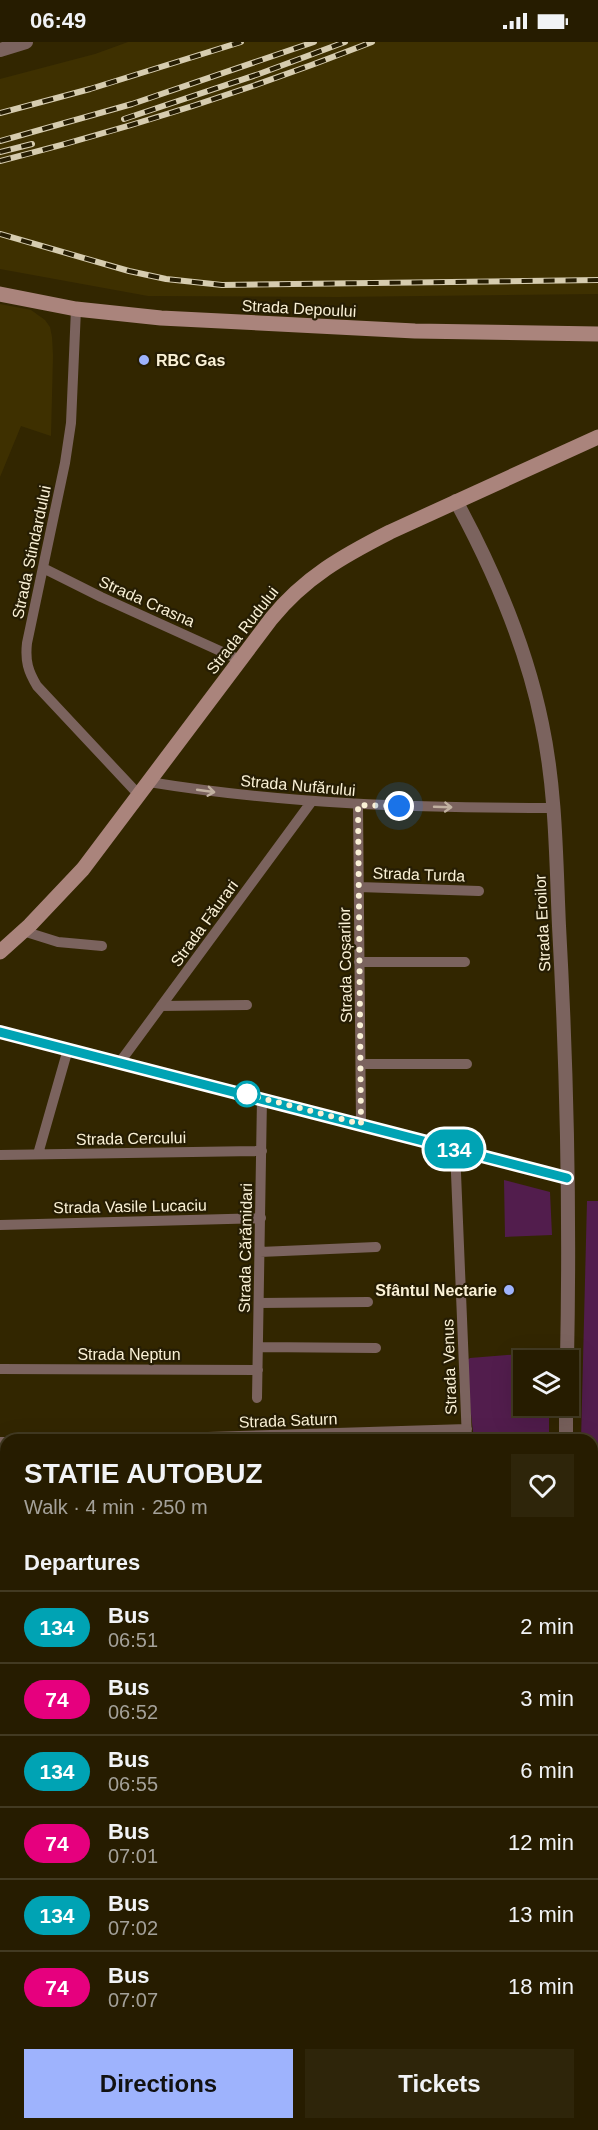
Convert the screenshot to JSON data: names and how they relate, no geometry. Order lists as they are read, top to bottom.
{
  "streets": {
    "main road": ["Strada Depoului", "Strada Rudului"],
    "street": [
      "Strada Stindardului",
      "Strada Crasna",
      "Strada Nufărului",
      "Strada Turda",
      "Strada Făurari",
      "Strada Eroilor",
      "Strada Coșarilor",
      "Strada Cercului",
      "Strada Vasile Lucaciu",
      "Strada Cărămidari",
      "Strada Neptun",
      "Strada Venus"
    ]
  },
  "crossings": [
    ["Strada Depoului", "Strada Stindardului"],
    ["Strada Stindardului", "Strada Crasna"],
    ["Strada Stindardului", "Strada Rudului"],
    ["Strada Crasna", "Strada Rudului"],
    ["Strada Rudului", "Strada Nufărului"],
    ["Strada Rudului", "Strada Eroilor"],
    ["Strada Nufărului", "Strada Făurari"],
    ["Strada Nufărului", "Strada Eroilor"],
    ["Strada Nufărului", "Strada Coșarilor"],
    ["Strada Turda", "Strada Coșarilor"],
    ["Strada Cercului", "Strada Cărămidari"],
    ["Strada Vasile Lucaciu", "Strada Cărămidari"],
    ["Strada Cărămidari", "Strada Neptun"]
  ],
  "one_way": ["Strada Nufărului"],
  "places": ["RBC Gas", "Sfântul Nectarie"],
  "lines": ["bus line 134"],
  "page": {
    "status": "06:49",
    "on_map": "134",
    "heading": [
      ["STATIE AUTOBUZ", "Walk · 4 min · 250 m"],
      "Departures"
    ],
    "list": [
      {
        "mark": "134",
        "name": "Bus",
        "note": "06:51",
        "value": "2 min"
      },
      {
        "mark": "74",
        "name": "Bus",
        "note": "06:52",
        "value": "3 min"
      },
      {
        "mark": "134",
        "name": "Bus",
        "note": "06:55",
        "value": "6 min"
      },
      {
        "mark": "74",
        "name": "Bus",
        "note": "07:01",
        "value": "12 min"
      },
      {
        "mark": "134",
        "name": "Bus",
        "note": "07:02",
        "value": "13 min"
      },
      {
        "mark": "74",
        "name": "Bus",
        "note": "07:07",
        "value": "18 min"
      }
    ],
    "buttons": ["Directions", "Tickets"]
  }
}
